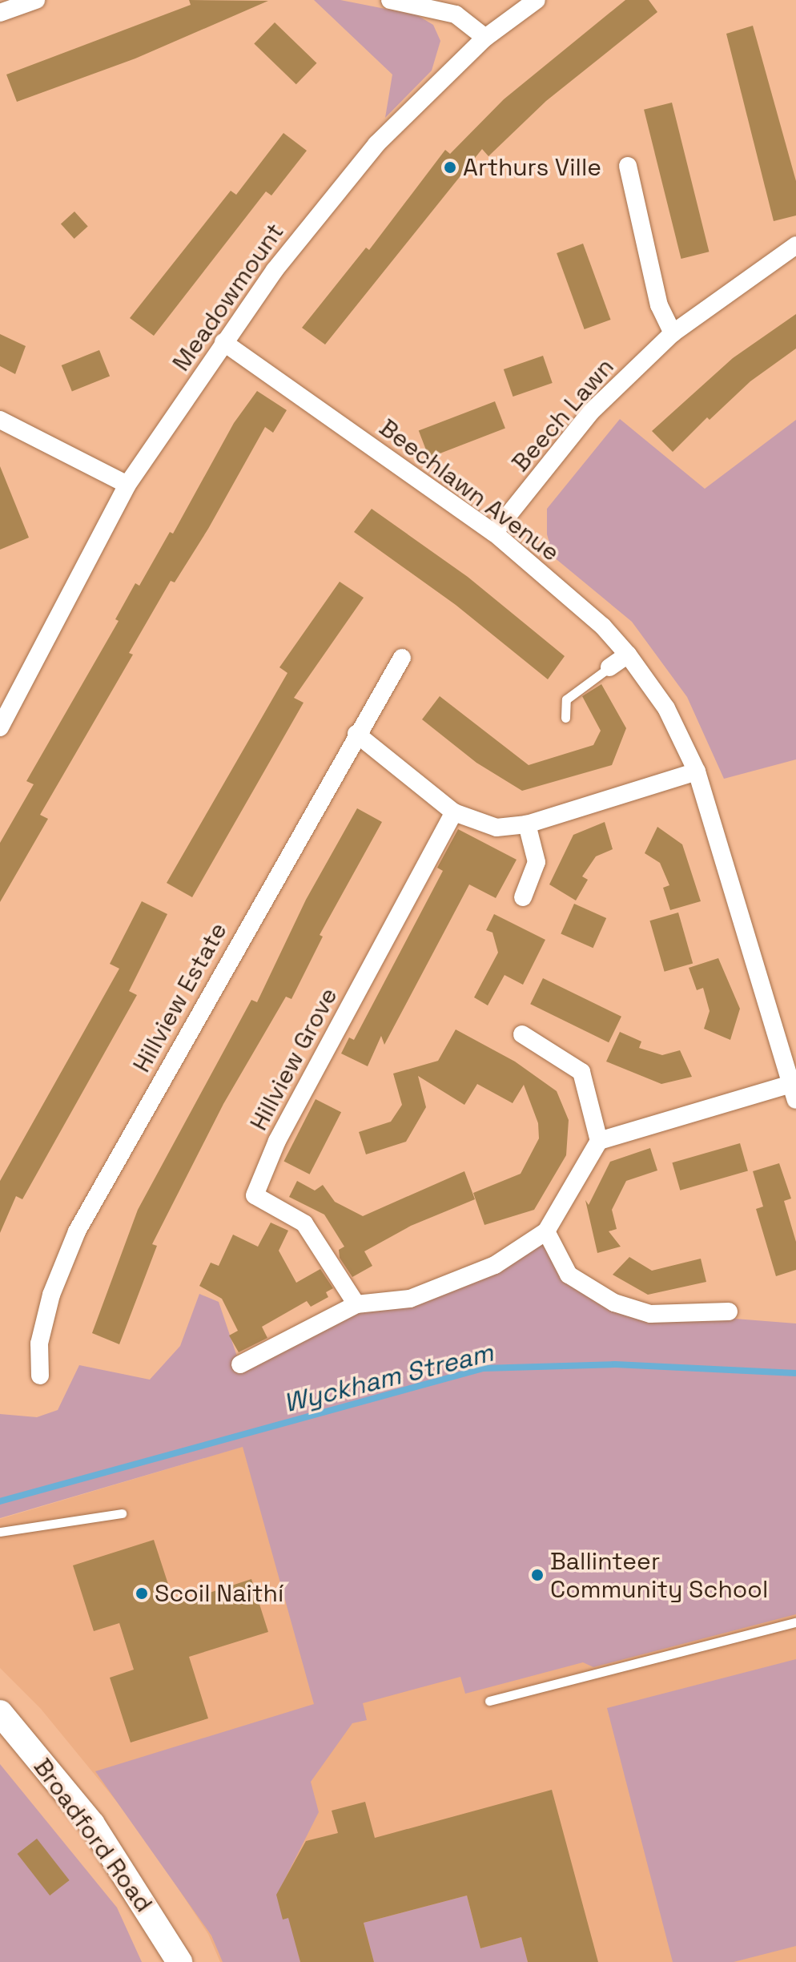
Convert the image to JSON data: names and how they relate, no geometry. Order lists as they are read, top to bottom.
{
  "streets": {
    "street": [
      "Meadowmount",
      "Beech Lawn",
      "Beechlawn Avenue",
      "Hillview Estate",
      "Hillview Grove",
      "Broadford Road"
    ]
  },
  "crossings": [
    ["Meadowmount", "Beechlawn Avenue"],
    ["Beech Lawn", "Beechlawn Avenue"]
  ],
  "water": ["Wyckham Stream"],
  "places": ["Arthurs Ville", "Ballinteer Community School", "Scoil Naithí"]
}
